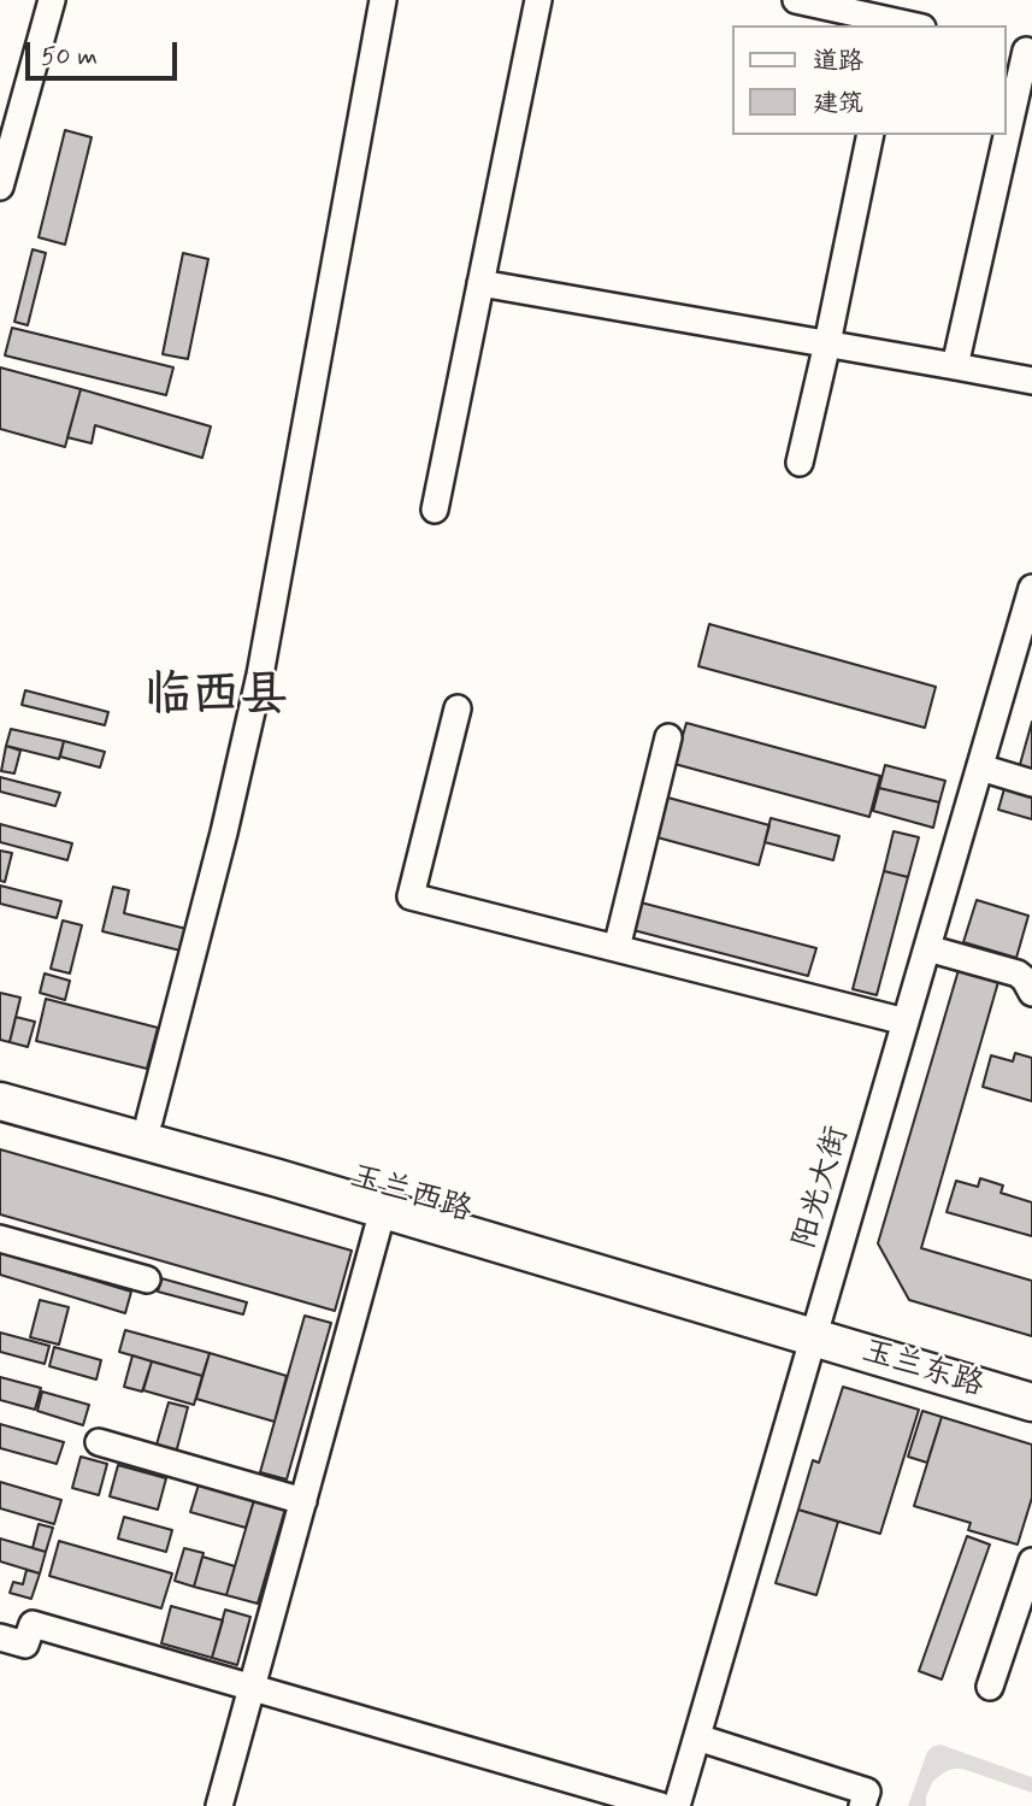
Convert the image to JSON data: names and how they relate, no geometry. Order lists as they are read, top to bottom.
{
  "streets": {
    "highway": ["玉兰西路", "玉兰东路"],
    "street": ["阳光大街"]
  },
  "crossings": [
    ["阳光大街", "玉兰西路"],
    ["阳光大街", "玉兰东路"],
    ["玉兰西路", "玉兰东路"]
  ],
  "districts": ["临西县"],
  "legend": ["道路", "建筑"],
  "scale_bar": "50 m"
}
